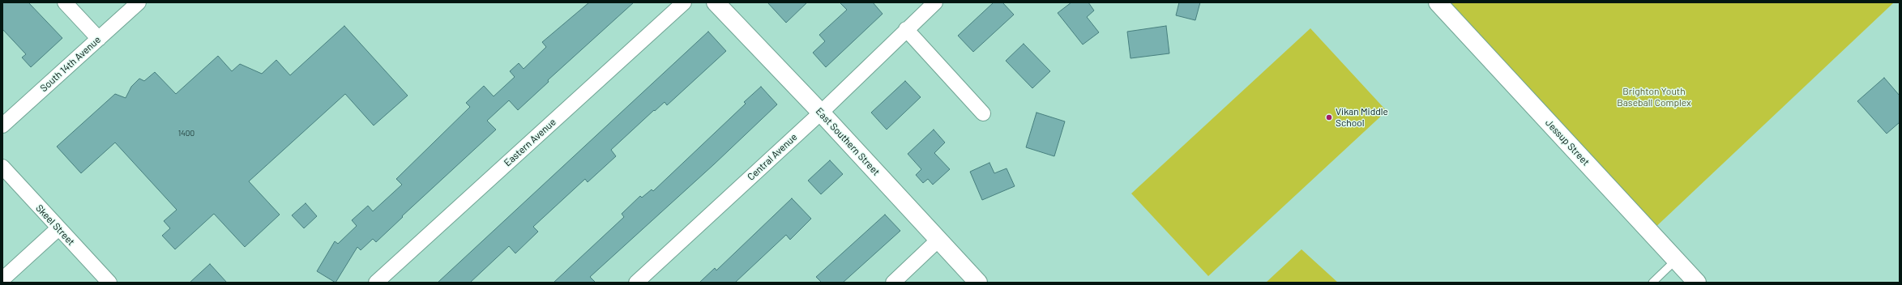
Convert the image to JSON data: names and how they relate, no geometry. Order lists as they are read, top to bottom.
{
  "streets": {
    "street": [
      "South 14th Avenue",
      "East Southern Street",
      "Eastern Avenue",
      "Jessup Street",
      "Central Avenue",
      "Skeel Street"
    ]
  },
  "crossings": [
    ["East Southern Street", "Central Avenue"]
  ],
  "parks": ["Brighton Youth Baseball Complex"],
  "places": ["Vikan Middle School"],
  "house_numbers": ["1400"]
}
